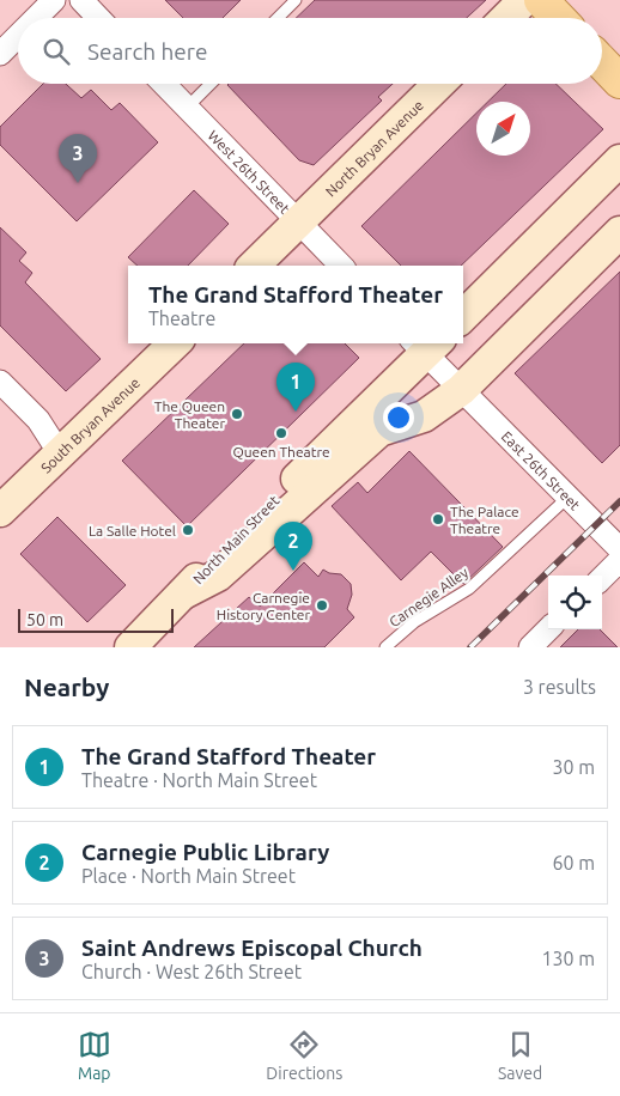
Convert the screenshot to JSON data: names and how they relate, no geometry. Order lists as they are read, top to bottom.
{
  "streets": {
    "street": [
      "North Bryan Avenue",
      "West 26th Street",
      "South Bryan Avenue",
      "East 26th Street",
      "North Main Street"
    ],
    "lane": ["Carnegie Alley"]
  },
  "crossings": [
    ["North Bryan Avenue", "West 26th Street"],
    ["East 26th Street", "North Main Street"],
    ["East 26th Street", "Carnegie Alley"]
  ],
  "places": [
    "The Queen Theater",
    "Queen Theatre",
    "The Palace Theatre",
    "La Salle Hotel",
    "Carnegie History Center"
  ],
  "scale_bar": "50 m",
  "north": "top right",
  "page": {
    "search": "Search here",
    "pins": ["3", "1", "2"],
    "popup": ["The Grand Stafford Theater", "Theatre"],
    "scale": "50 m",
    "heading": ["Nearby", "3 results"],
    "list": [
      {
        "mark": "1",
        "name": "The Grand Stafford Theater",
        "note": "Theatre · North Main Street",
        "value": "30 m"
      },
      {
        "mark": "2",
        "name": "Carnegie Public Library",
        "note": "Place · North Main Street",
        "value": "60 m"
      },
      {
        "mark": "3",
        "name": "Saint Andrews Episcopal Church",
        "note": "Church · West 26th Street",
        "value": "130 m"
      }
    ],
    "nav": ["Map", "Directions", "Saved"]
  }
}
